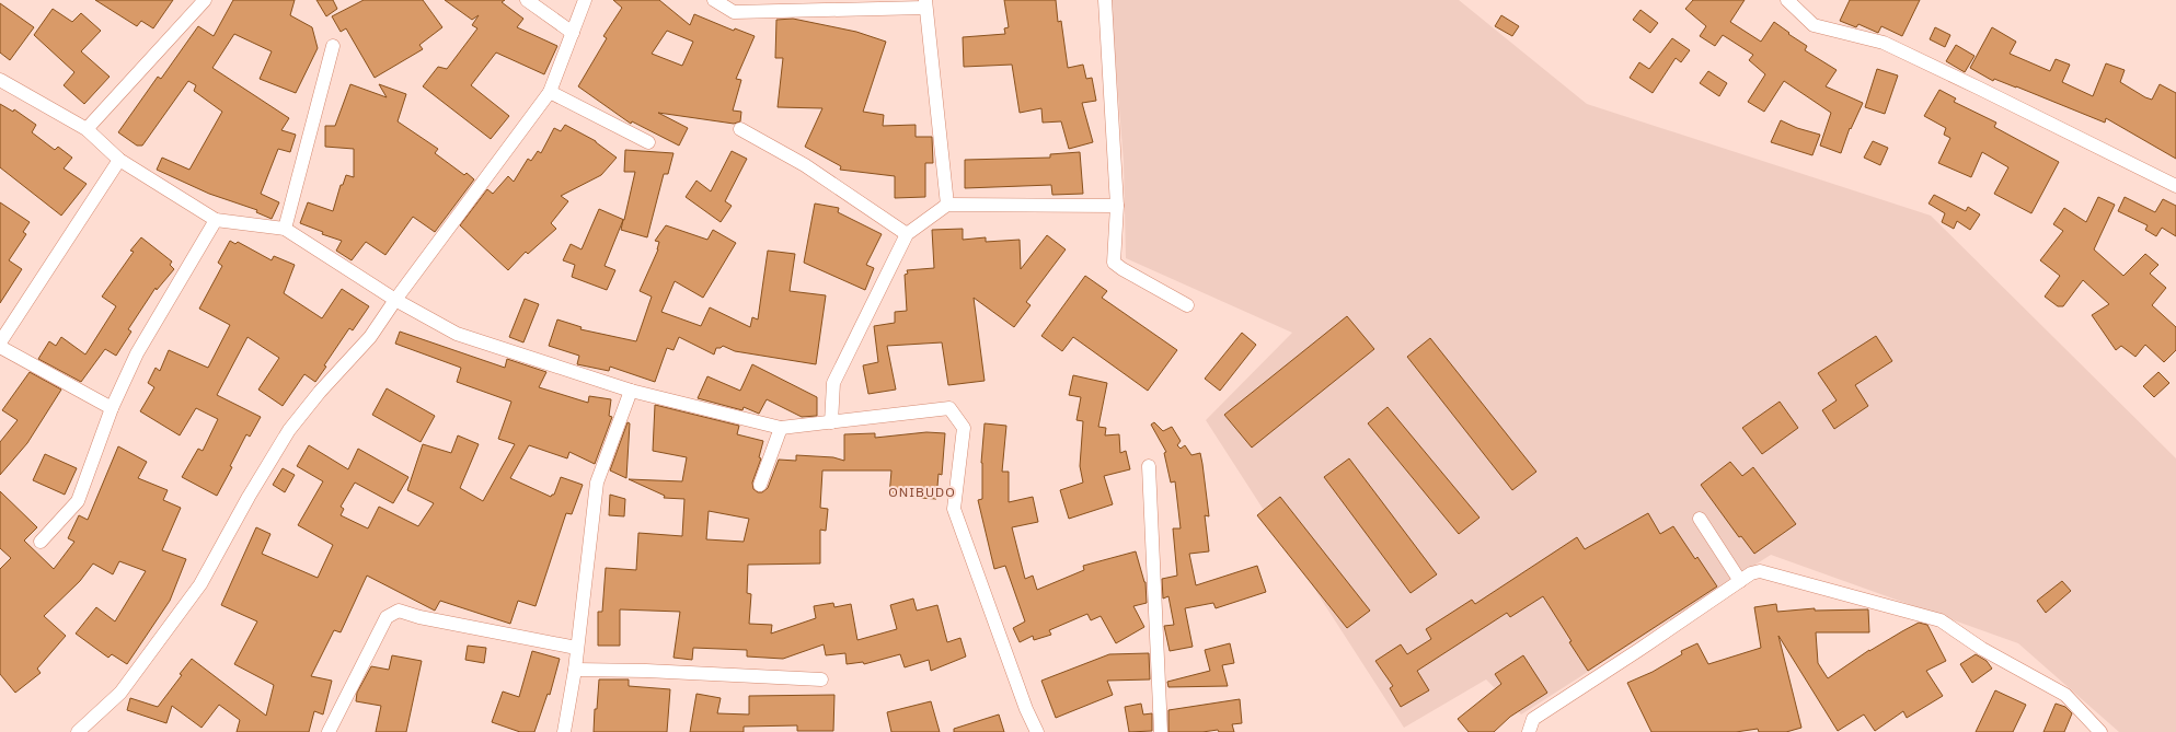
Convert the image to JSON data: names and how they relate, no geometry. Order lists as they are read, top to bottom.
{
  "districts": ["ONIBUDO"]
}
